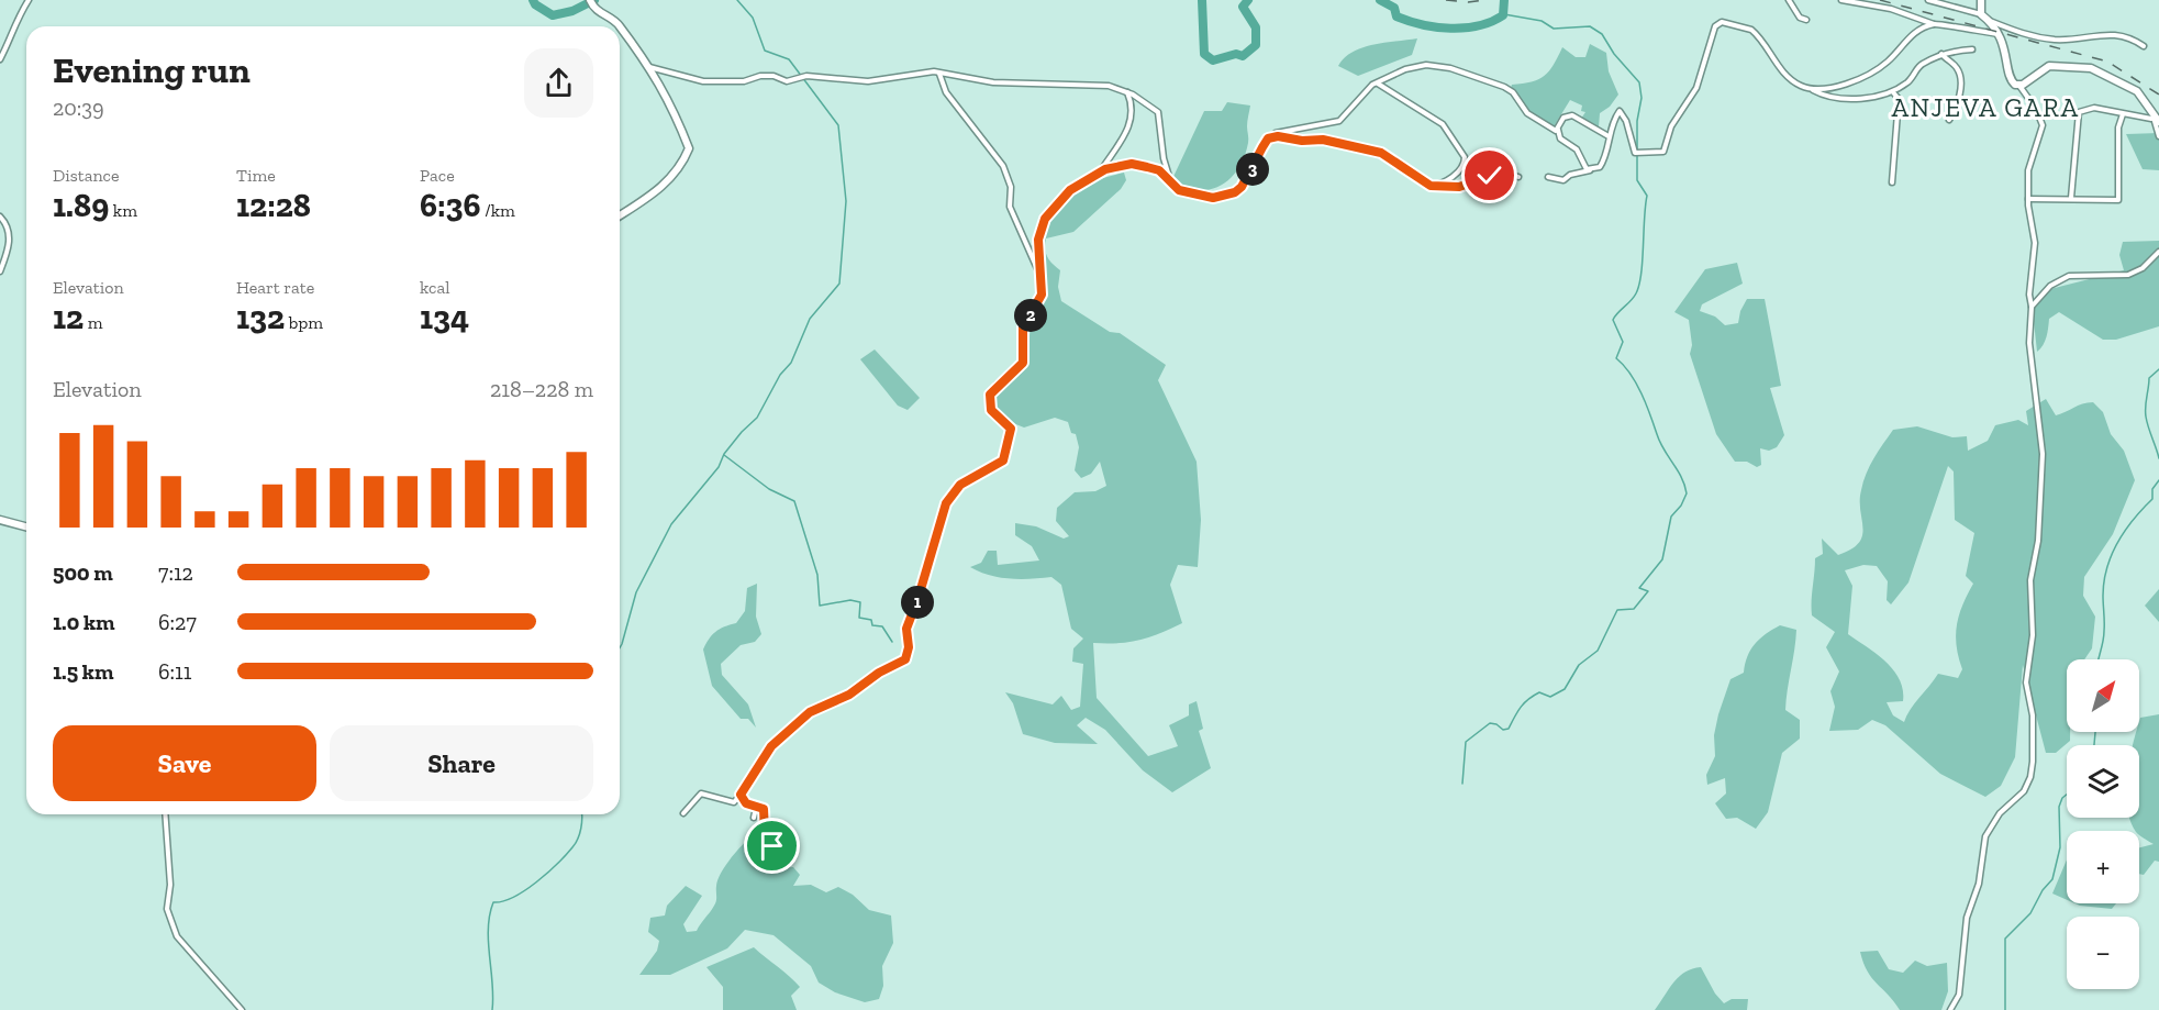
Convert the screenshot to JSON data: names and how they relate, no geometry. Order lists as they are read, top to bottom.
{
  "districts": ["ANJEVA GARA"],
  "north": "top right",
  "page": {
    "heading": ["Evening run", "20:39"],
    "stats": [
      ["Distance", "1.89 km"],
      ["Time", "12:28"],
      ["Pace", "6:36 /km"],
      ["Elevation", "12 m"],
      ["Heart rate", "132 bpm"],
      ["kcal", "134"]
    ],
    "pins": ["3", "2", "1"],
    "chart": ["Elevation", "218–228 m"],
    "list": [
      {
        "name": "500 m",
        "note": "7:12"
      },
      {
        "name": "1.0 km",
        "note": "6:27"
      },
      {
        "name": "1.5 km",
        "note": "6:11"
      }
    ],
    "map_buttons": ["+", "−"],
    "buttons": ["Save", "Share"]
  }
}
